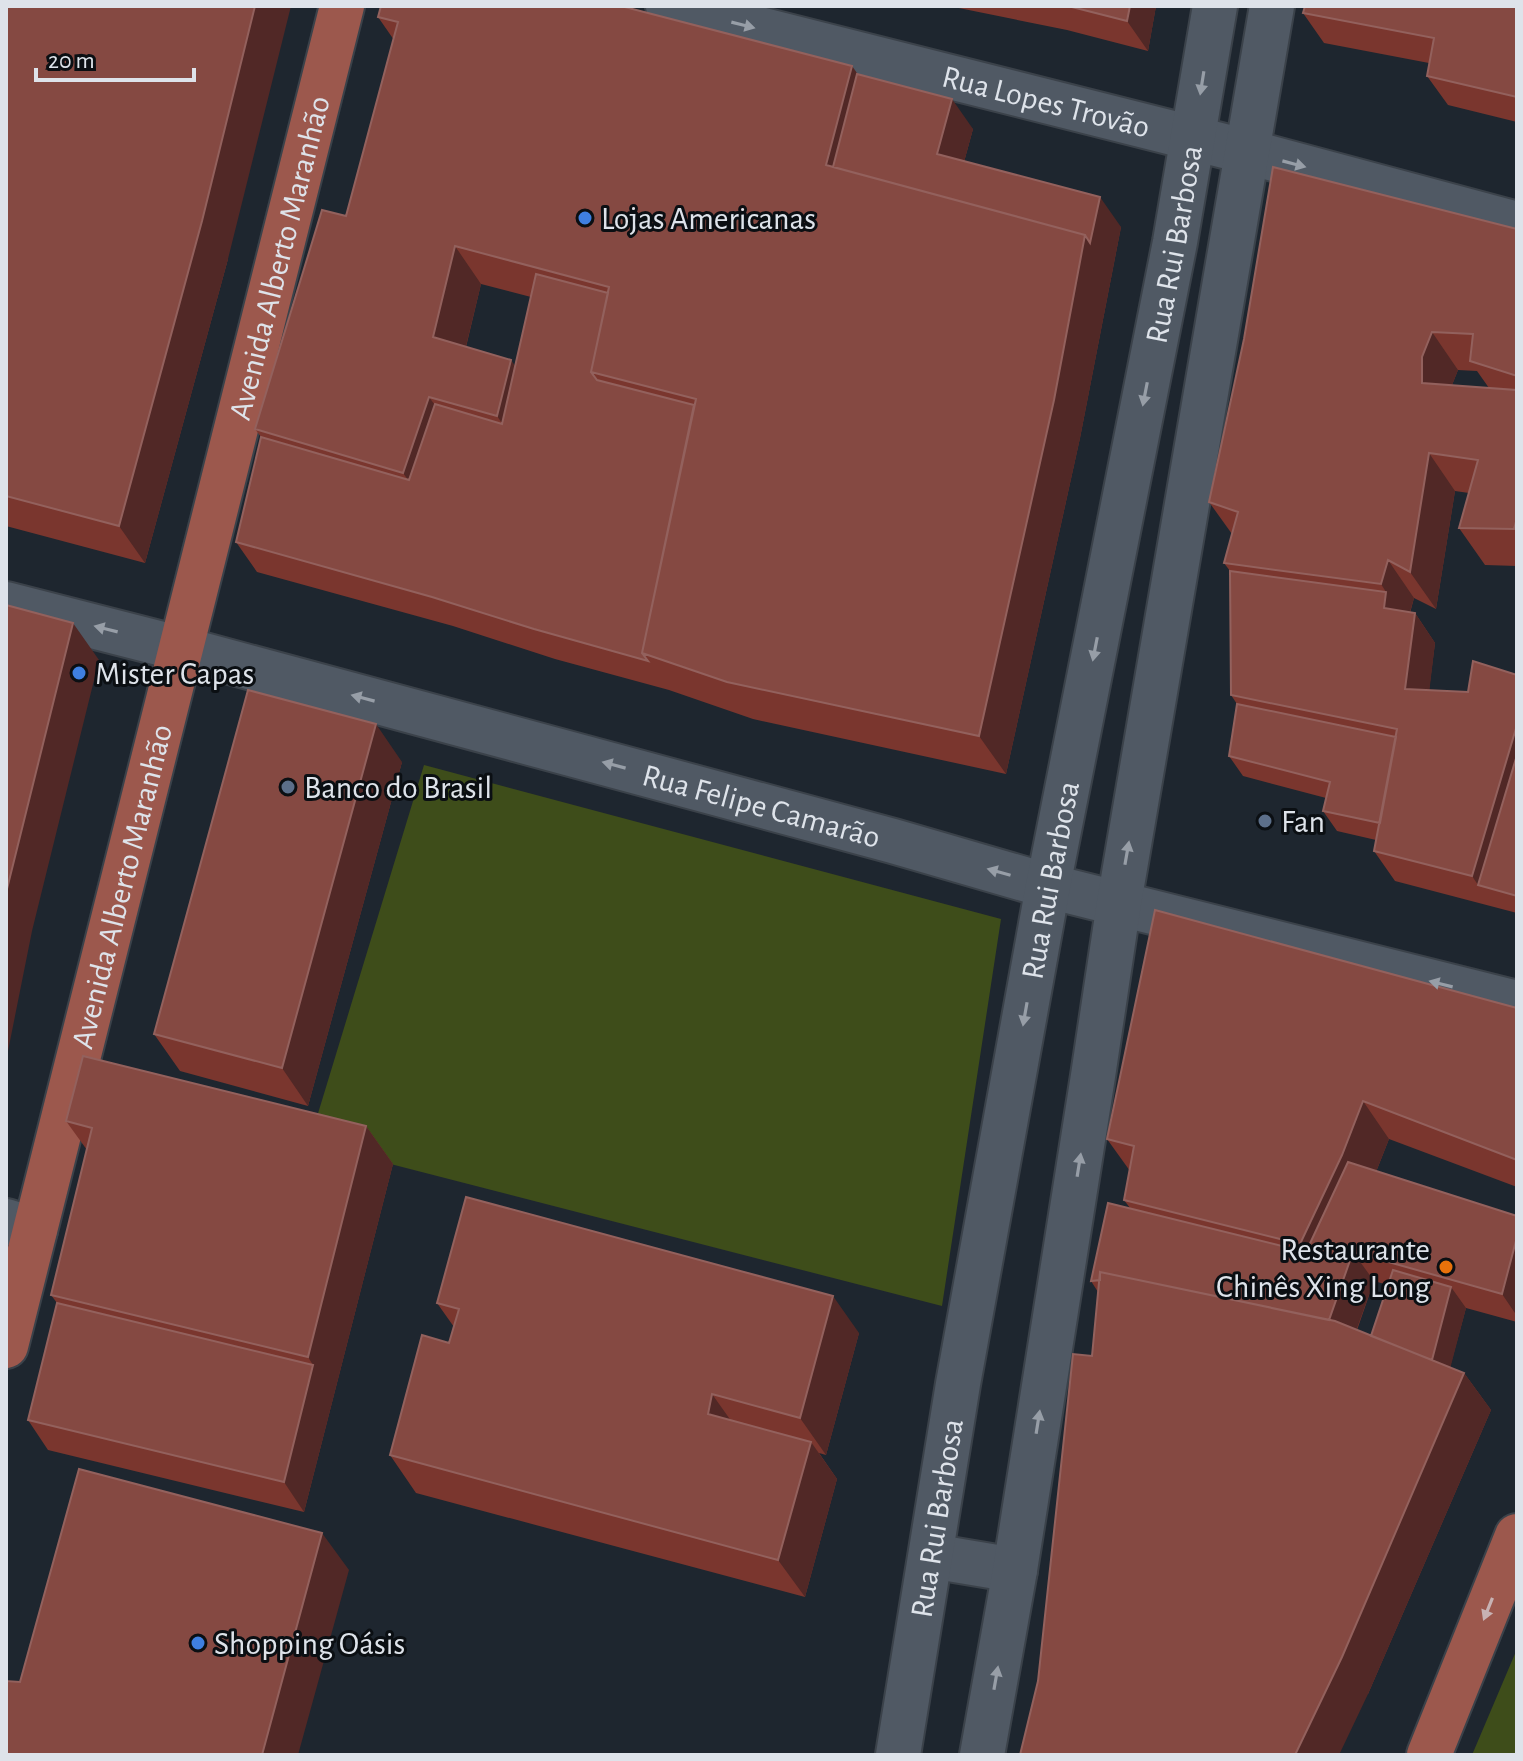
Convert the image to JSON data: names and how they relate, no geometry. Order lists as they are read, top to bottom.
{
  "streets": {
    "main road": ["Avenida Alberto Maranhão"],
    "street": ["Rua Lopes Trovão", "Rua Rui Barbosa", "Rua Felipe Camarão"]
  },
  "crossings": [
    ["Rua Lopes Trovão", "Rua Rui Barbosa"],
    ["Rua Rui Barbosa", "Rua Felipe Camarão"],
    ["Avenida Alberto Maranhão", "Rua Felipe Camarão"]
  ],
  "one_way": ["Rua Lopes Trovão", "Rua Felipe Camarão"],
  "places": [
    "Lojas Americanas",
    "Mister Capas",
    "Banco do Brasil",
    "Fan",
    "Restaurante Chinês Xing Long",
    "Shopping Oásis"
  ],
  "scale_bar": "20 m"
}
